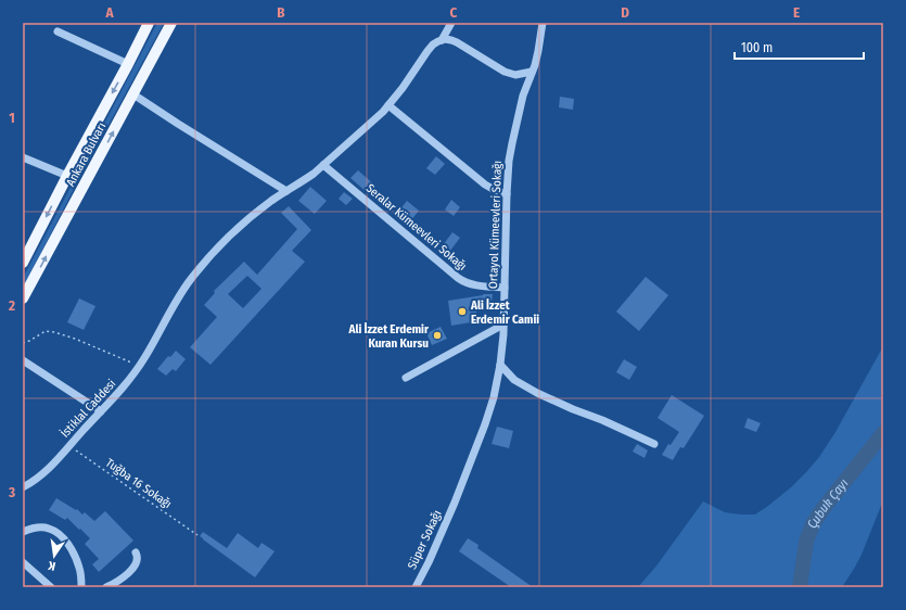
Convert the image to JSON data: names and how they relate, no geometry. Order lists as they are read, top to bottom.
{
  "streets": {
    "main road": ["Ankara Bulvarı"],
    "street": [
      "Ortayol Kümeevleri Sokağı",
      "Seralar Kümeevleri Sokağı",
      "İstiklal Caddesi",
      "Süper Sokağı"
    ],
    "path": ["Tuğba 16 Sokağı"]
  },
  "crossings": [
    ["Ortayol Kümeevleri Sokağı", "Seralar Kümeevleri Sokağı"],
    ["Ortayol Kümeevleri Sokağı", "Süper Sokağı"],
    ["İstiklal Caddesi", "Tuğba 16 Sokağı"]
  ],
  "water": ["Çubuk Çayı"],
  "places": ["Ali İzzet Erdemir Camii", "Ali İzzet Erdemir Kuran Kursu"],
  "scale_bar": "100 m",
  "north": "bottom",
  "grid": {
    "columns": [
      "A",
      "B",
      "C",
      "D",
      "E"
    ],
    "rows": ["1", "2", "3"]
  }
}
